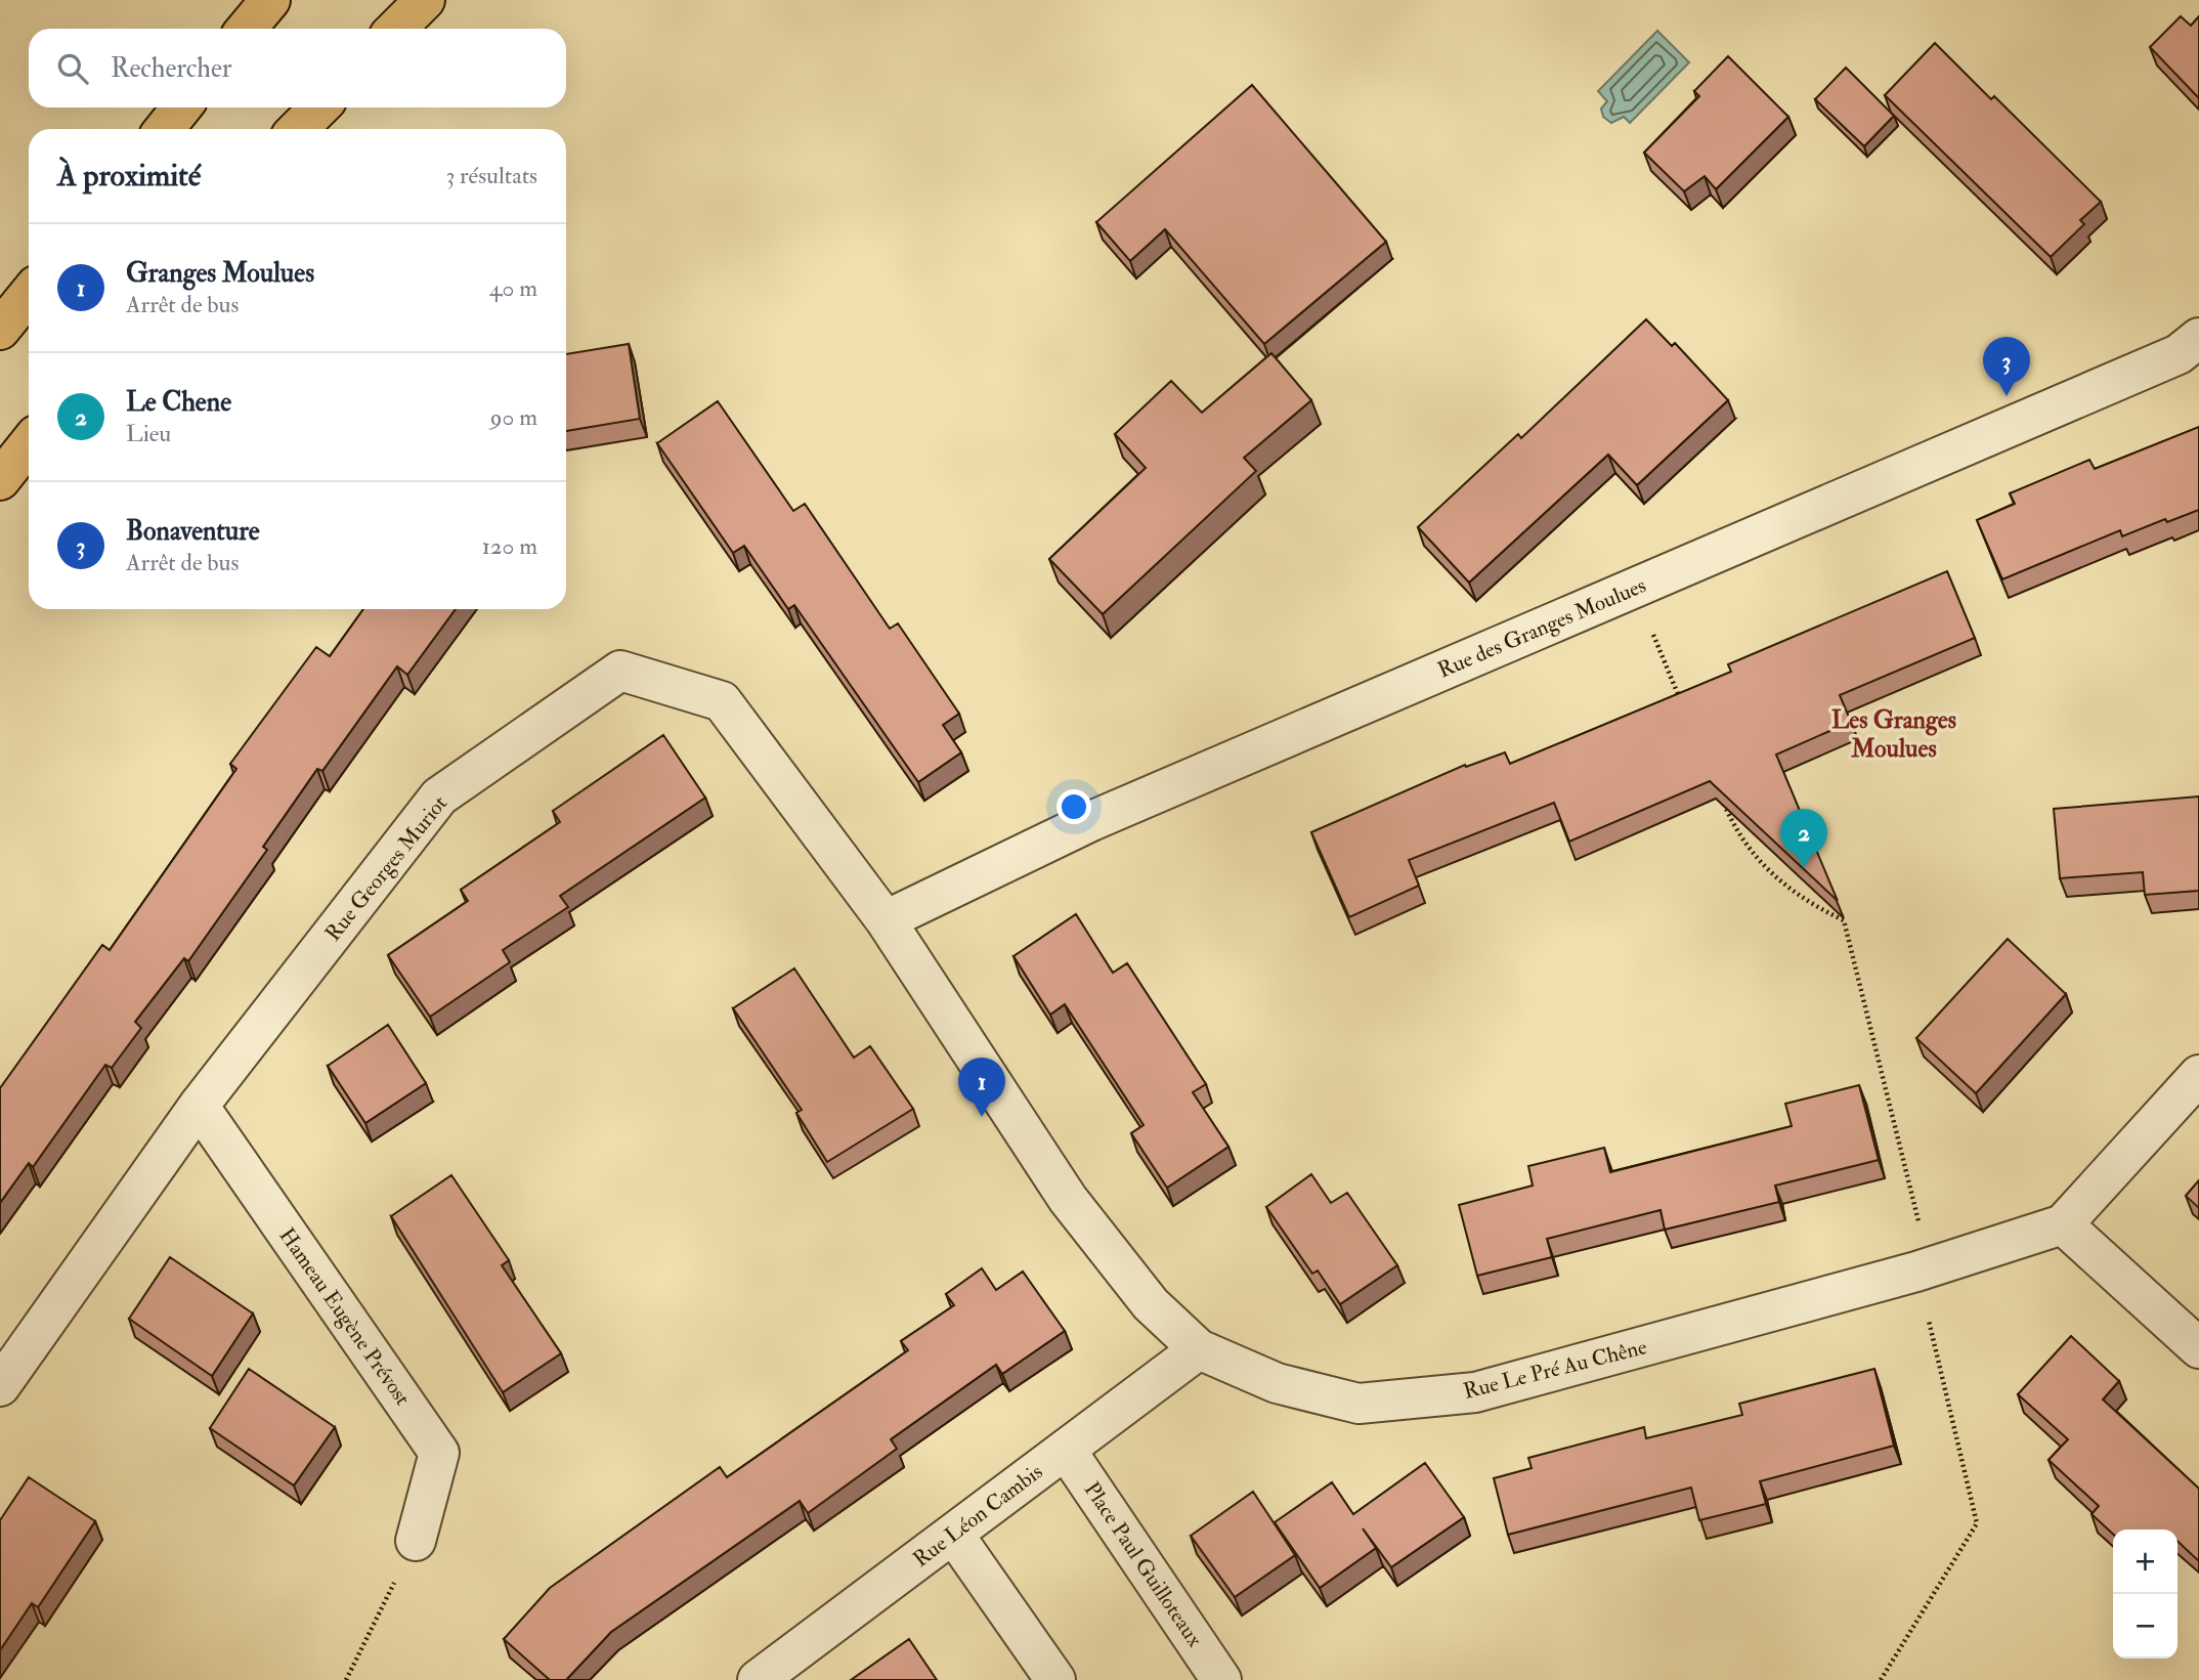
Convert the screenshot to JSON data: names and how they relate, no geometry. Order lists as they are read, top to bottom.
{
  "streets": {
    "street": [
      "Rue des Granges Moulues",
      "Rue Georges Muriot",
      "Hameau Eugène Prévost",
      "Rue Le Pré Au Chêne",
      "Rue Léon Cambis",
      "Place Paul Guilloteaux"
    ]
  },
  "crossings": [
    ["Rue des Granges Moulues", "Rue Georges Muriot"],
    ["Rue des Granges Moulues", "Rue Le Pré Au Chêne"],
    ["Rue Georges Muriot", "Hameau Eugène Prévost"],
    ["Rue Georges Muriot", "Rue Le Pré Au Chêne"],
    ["Rue Le Pré Au Chêne", "Rue Léon Cambis"],
    ["Rue Léon Cambis", "Place Paul Guilloteaux"]
  ],
  "districts": ["Les Granges Moulues"],
  "page": {
    "search": "Rechercher",
    "heading": ["À proximité", "3 résultats"],
    "list": [
      {
        "mark": "1",
        "name": "Granges Moulues",
        "note": "Arrêt de bus",
        "value": "40 m"
      },
      {
        "mark": "2",
        "name": "Le Chene",
        "note": "Lieu",
        "value": "90 m"
      },
      {
        "mark": "3",
        "name": "Bonaventure",
        "note": "Arrêt de bus",
        "value": "120 m"
      }
    ],
    "pins": ["3", "2", "1"],
    "map_buttons": ["+", "−"]
  }
}
